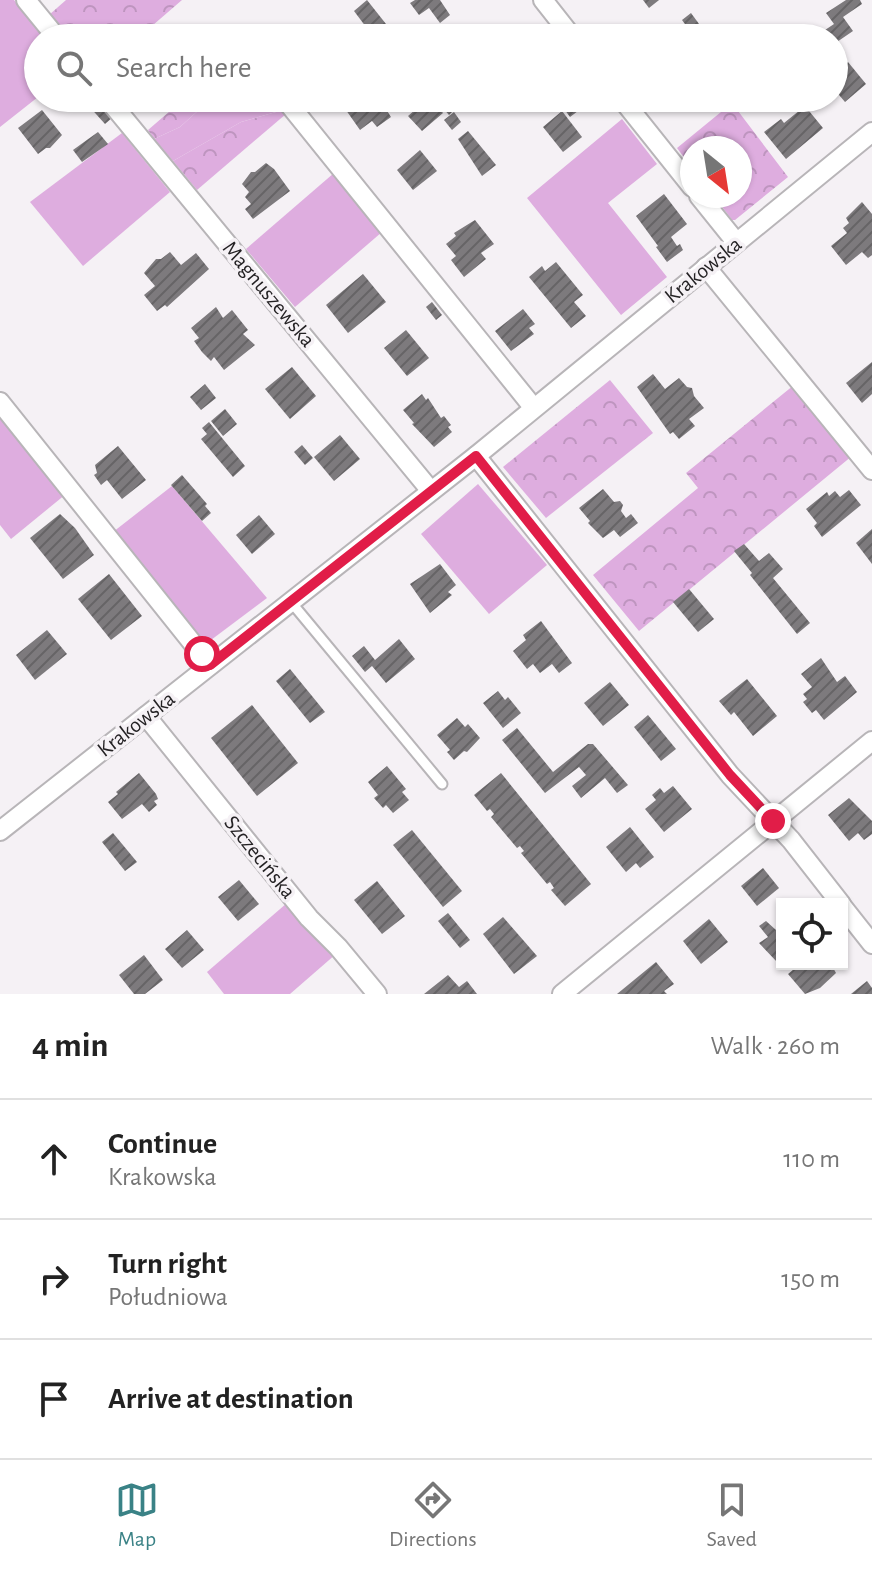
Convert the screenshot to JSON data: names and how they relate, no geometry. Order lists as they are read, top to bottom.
{
  "streets": {
    "street": ["Krakowska", "Magnuszewska", "Szczecińska"]
  },
  "crossings": [
    ["Krakowska", "Magnuszewska"],
    ["Krakowska", "Szczecińska"]
  ],
  "north": "bottom right",
  "page": {
    "search": "Search here",
    "heading": ["4 min", "Walk · 260 m"],
    "list": [
      ["Continue", "Krakowska", "110 m"],
      ["Turn right", "Południowa", "150 m"],
      "Arrive at destination"
    ],
    "nav": ["Map", "Directions", "Saved"]
  }
}
